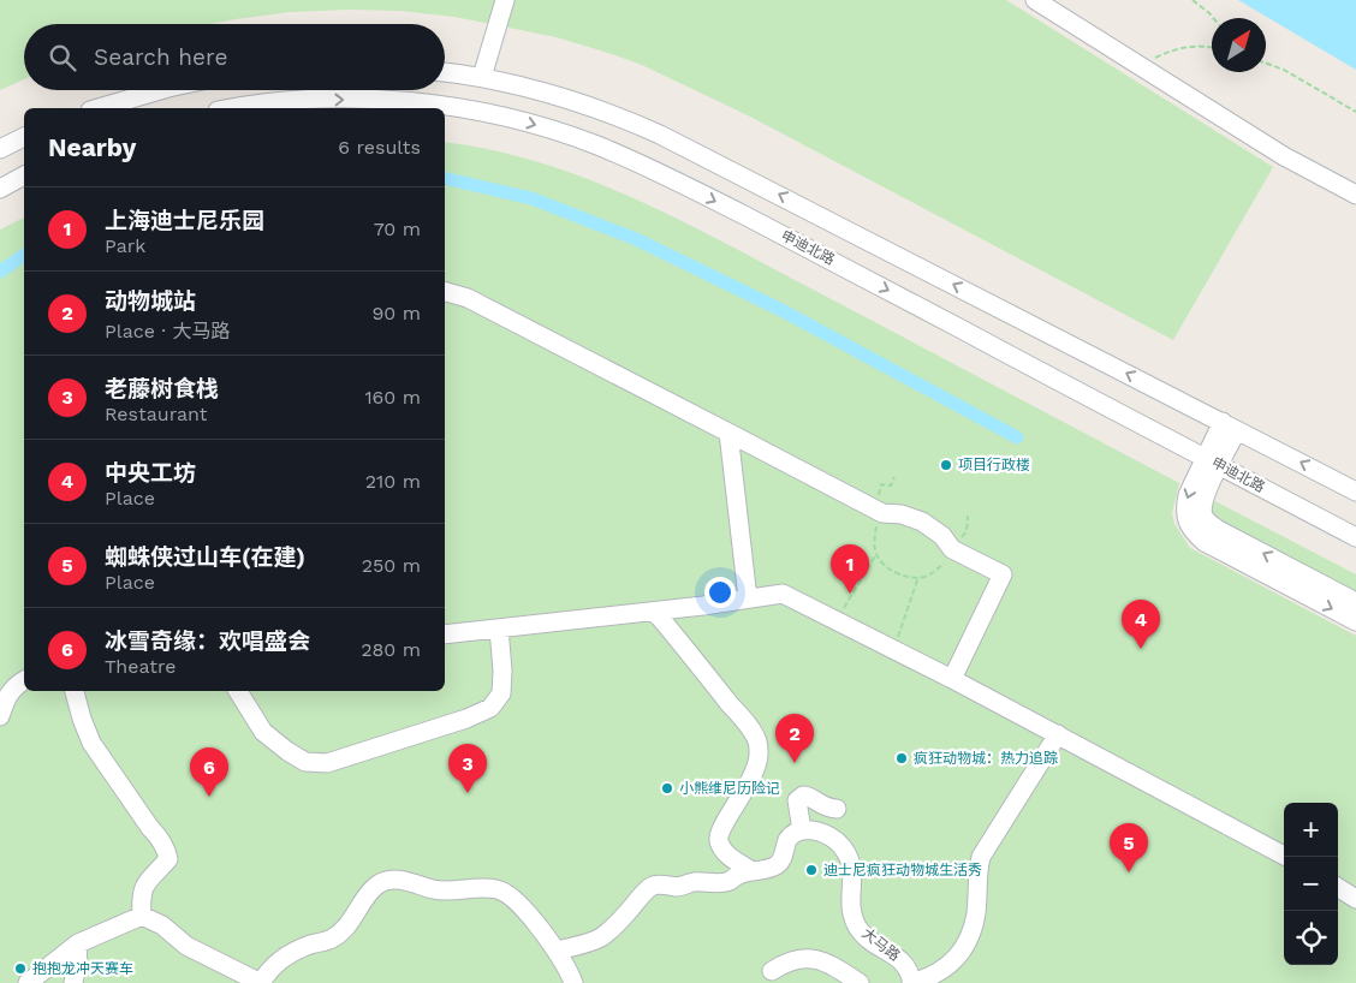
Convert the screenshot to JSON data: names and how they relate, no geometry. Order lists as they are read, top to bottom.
{
  "streets": {
    "street": ["申迪北路", "大马路"]
  },
  "places": [
    "项目行政楼",
    "疯狂动物城：热力追踪",
    "小熊维尼历险记",
    "迪士尼疯狂动物城生活秀",
    "抱抱龙冲天赛车"
  ],
  "north": "top right",
  "page": {
    "search": "Search here",
    "heading": ["Nearby", "6 results"],
    "list": [
      {
        "mark": "1",
        "name": "上海迪士尼乐园",
        "note": "Park",
        "value": "70 m"
      },
      {
        "mark": "2",
        "name": "动物城站",
        "note": "Place · 大马路",
        "value": "90 m"
      },
      {
        "mark": "3",
        "name": "老藤树食栈",
        "note": "Restaurant",
        "value": "160 m"
      },
      {
        "mark": "4",
        "name": "中央工坊",
        "note": "Place",
        "value": "210 m"
      },
      {
        "mark": "5",
        "name": "蜘蛛侠过山车(在建)",
        "note": "Place",
        "value": "250 m"
      },
      {
        "mark": "6",
        "name": "冰雪奇缘：欢唱盛会",
        "note": "Theatre",
        "value": "280 m"
      }
    ],
    "pins": [
      "1",
      "4",
      "2",
      "3",
      "6",
      "5"
    ],
    "map_buttons": ["+", "−"]
  }
}
